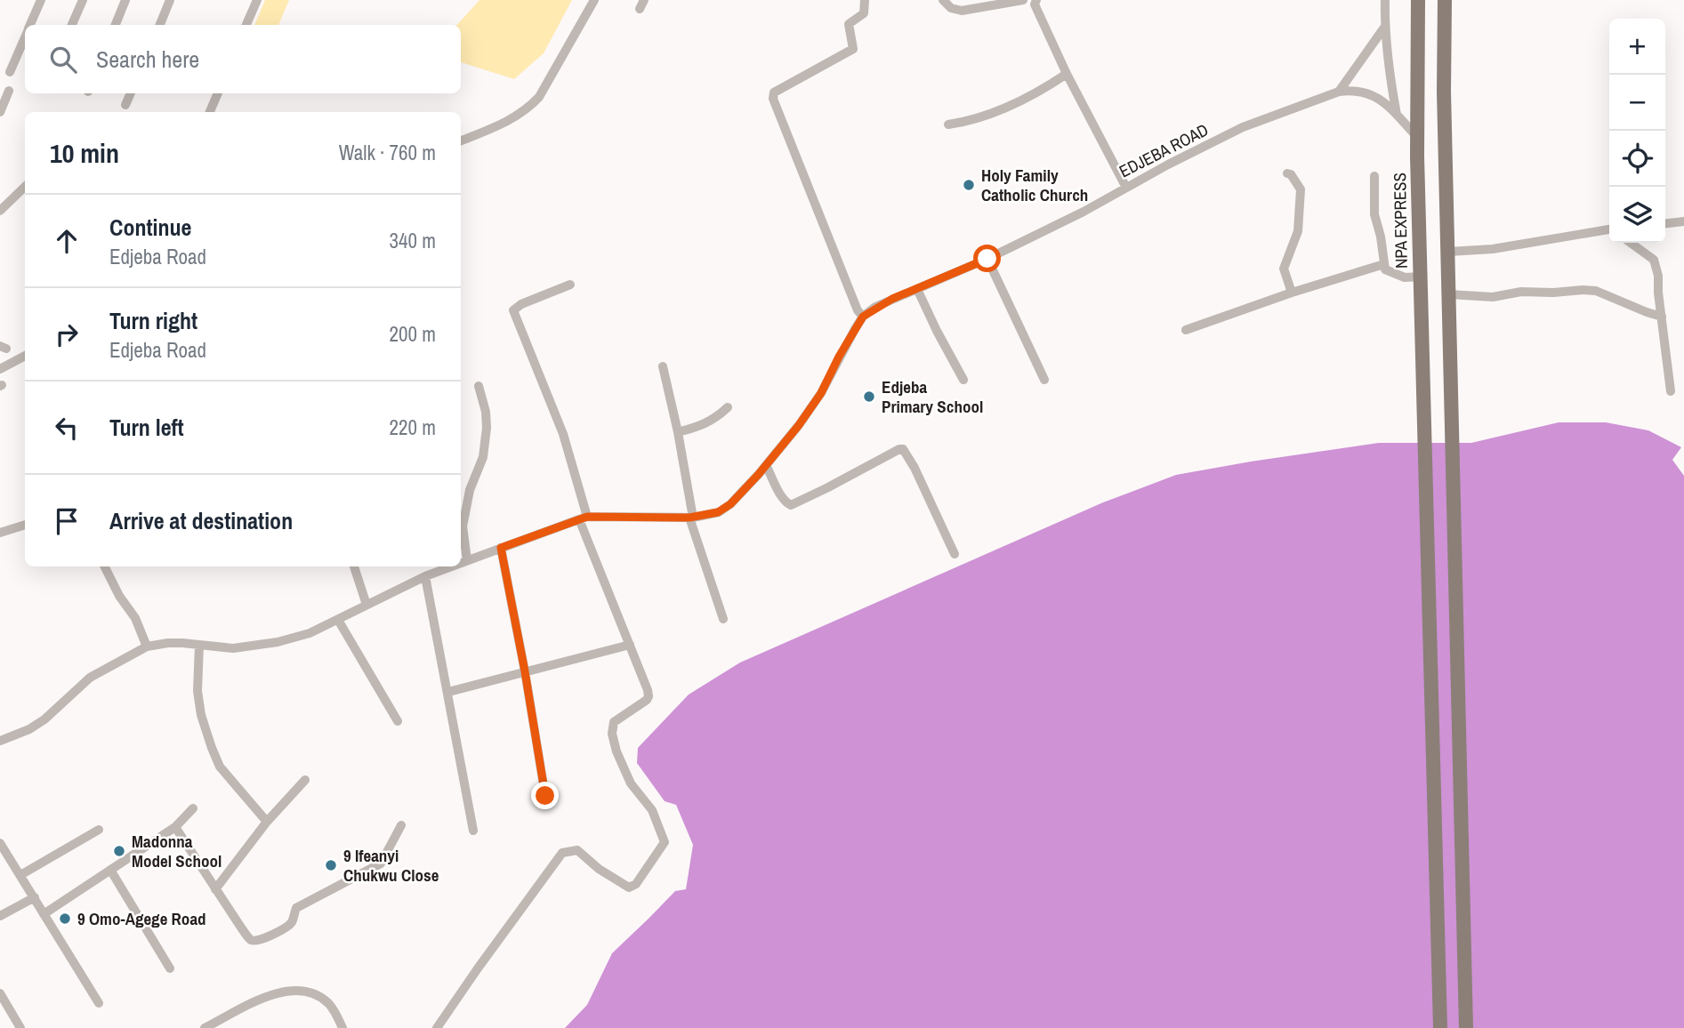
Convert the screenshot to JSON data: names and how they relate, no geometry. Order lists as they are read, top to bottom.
{
  "streets": {
    "main road": ["NPA EXPRESS"],
    "street": ["EDJEBA ROAD"]
  },
  "crossings": [
    ["EDJEBA ROAD", "NPA EXPRESS"]
  ],
  "places": [
    "Holy Family Catholic Church",
    "Edjeba Primary School",
    "Madonna Model School",
    "9 Ifeanyi Chukwu Close",
    "9 Omo-Agege Road"
  ],
  "page": {
    "map_buttons": ["+", "−"],
    "search": "Search here",
    "heading": ["10 min", "Walk · 760 m"],
    "list": [
      ["Continue", "Edjeba Road", "340 m"],
      ["Turn right", "Edjeba Road", "200 m"],
      ["Turn left", "220 m"],
      "Arrive at destination"
    ]
  }
}
